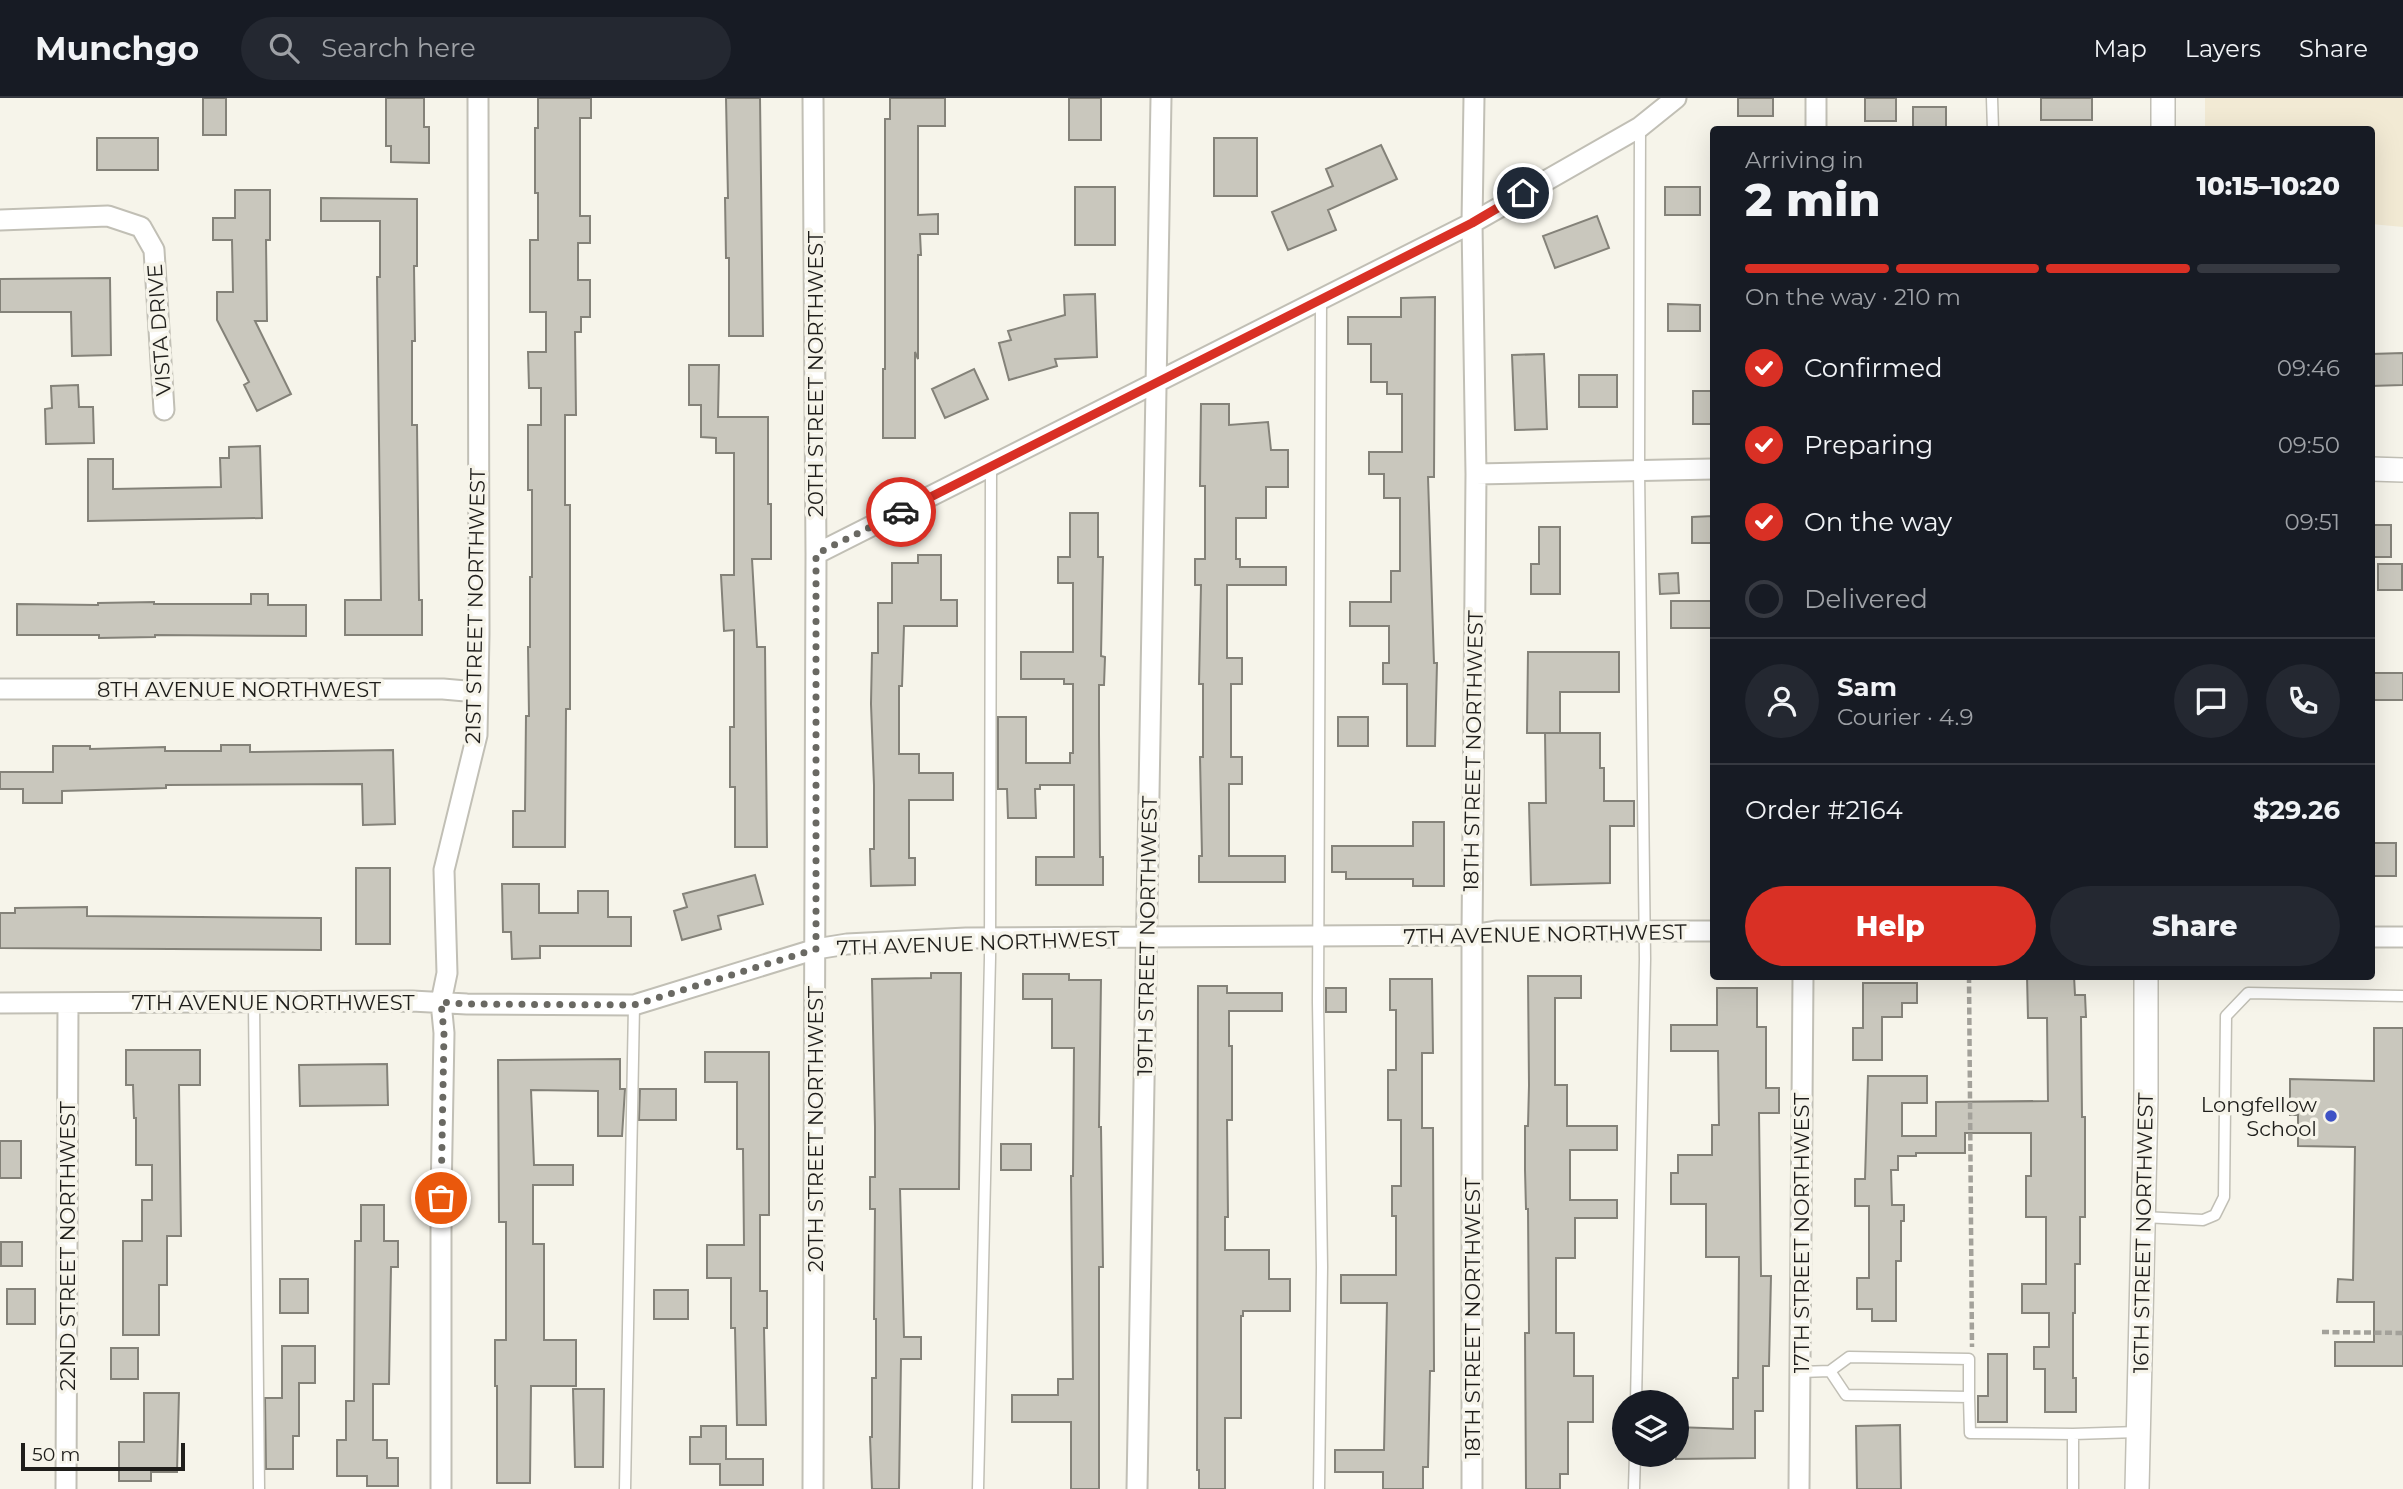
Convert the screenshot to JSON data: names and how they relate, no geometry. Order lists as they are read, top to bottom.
{
  "streets": {
    "street": [
      "VISTA DRIVE",
      "20TH STREET NORTHWEST",
      "21ST STREET NORTHWEST",
      "8TH AVENUE NORTHWEST",
      "18TH STREET NORTHWEST",
      "7TH AVENUE NORTHWEST",
      "19TH STREET NORTHWEST",
      "17TH STREET NORTHWEST",
      "16TH STREET NORTHWEST",
      "22ND STREET NORTHWEST"
    ]
  },
  "crossings": [
    ["20TH STREET NORTHWEST", "7TH AVENUE NORTHWEST"],
    ["21ST STREET NORTHWEST", "8TH AVENUE NORTHWEST"],
    ["21ST STREET NORTHWEST", "7TH AVENUE NORTHWEST"],
    ["18TH STREET NORTHWEST", "7TH AVENUE NORTHWEST"],
    ["7TH AVENUE NORTHWEST", "19TH STREET NORTHWEST"],
    ["7TH AVENUE NORTHWEST", "22ND STREET NORTHWEST"]
  ],
  "places": ["Longfellow School"],
  "scale_bar": "50 m",
  "page": {
    "header": "Munchgo",
    "search": "Search here",
    "nav": ["Map", "Layers", "Share"],
    "heading": ["2 min", "Arriving in", "10:15–10:20"],
    "panel": [
      "Sam",
      "Courier · 4.9",
      "Order #2164",
      "$29.26"
    ],
    "bar": "On the way · 210 m",
    "list": [
      ["Confirmed", "09:46"],
      ["Preparing", "09:50"],
      ["On the way", "09:51"],
      "Delivered"
    ],
    "buttons": ["Help", "Share"],
    "scale": "50 m"
  }
}
